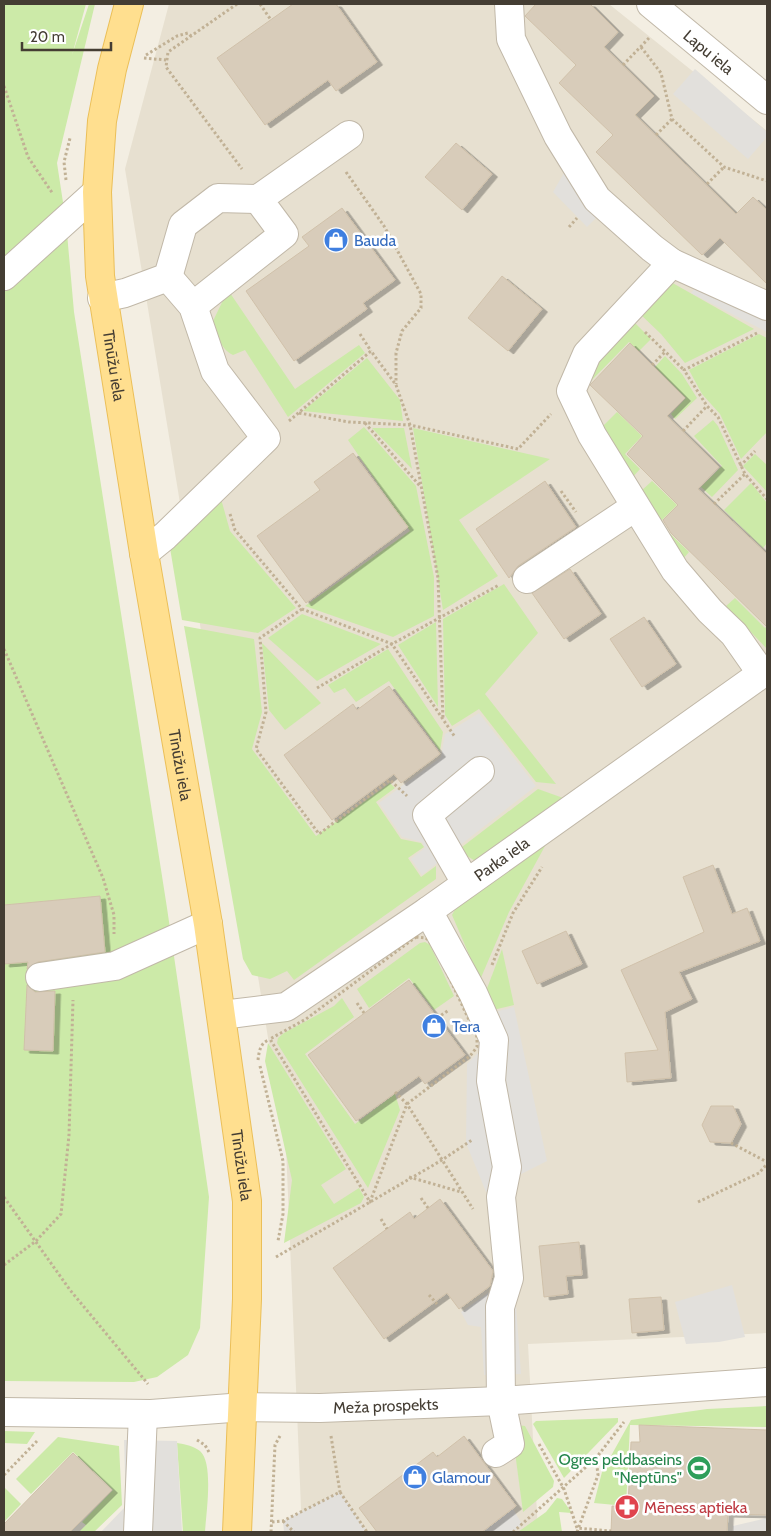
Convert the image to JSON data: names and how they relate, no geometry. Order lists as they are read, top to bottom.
{
  "streets": {
    "main road": ["Tīnūžu iela"],
    "street": ["Lapu iela", "Parka iela", "Meža prospekts"]
  },
  "crossings": [
    ["Tīnūžu iela", "Parka iela"],
    ["Tīnūžu iela", "Meža prospekts"]
  ],
  "places": {
    "shop": ["Bauda", "Tera", "Glamour"],
    "sports": ["Ogres peldbaseins \"Neptūns\""],
    "pharmacy": ["Mēness aptieka"]
  },
  "scale_bar": "20 m"
}
